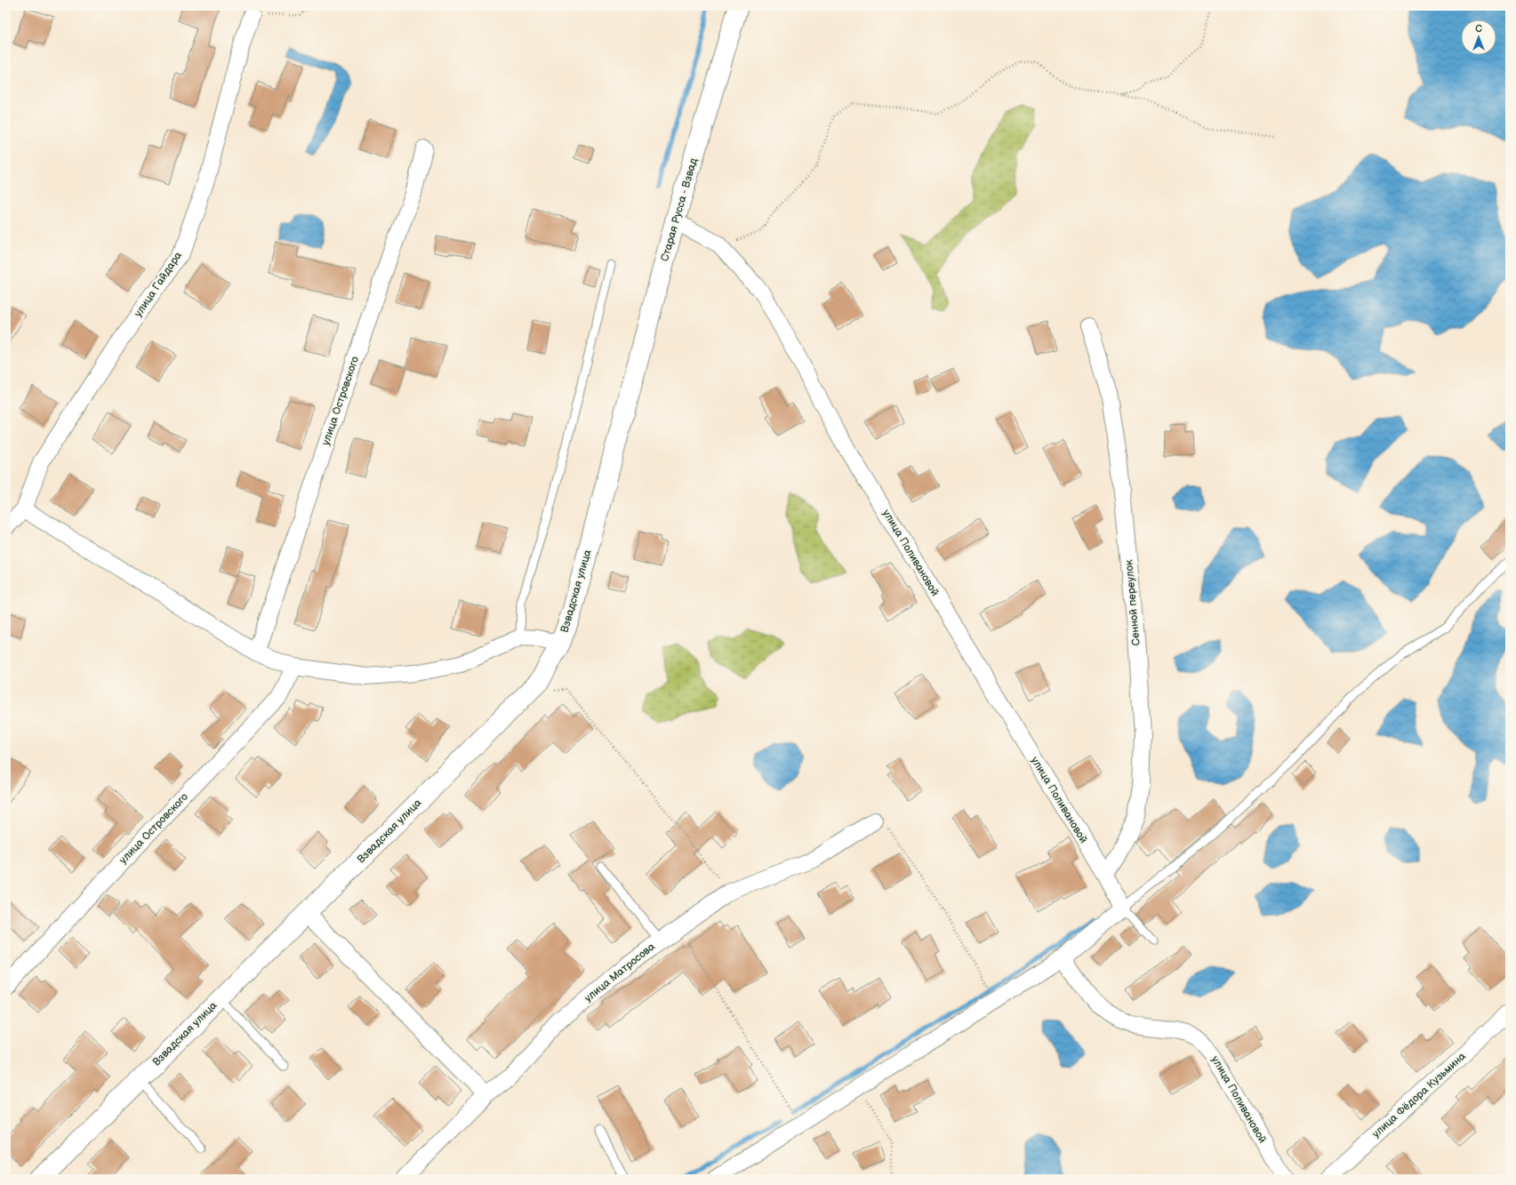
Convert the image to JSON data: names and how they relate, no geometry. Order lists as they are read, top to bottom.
{
  "streets": {
    "street": [
      "Старая Русса - Взвад",
      "улица Гайдара",
      "улица Островского",
      "улица Поливановой",
      "Взвадская улица",
      "Сенной переулок",
      "улица Матросова",
      "улица Фёдора Кузьмина"
    ]
  },
  "crossings": [
    ["Старая Русса - Взвад", "улица Поливановой"],
    ["Старая Русса - Взвад", "Взвадская улица"],
    ["улица Поливановой", "Сенной переулок"]
  ],
  "north": "top"
}
